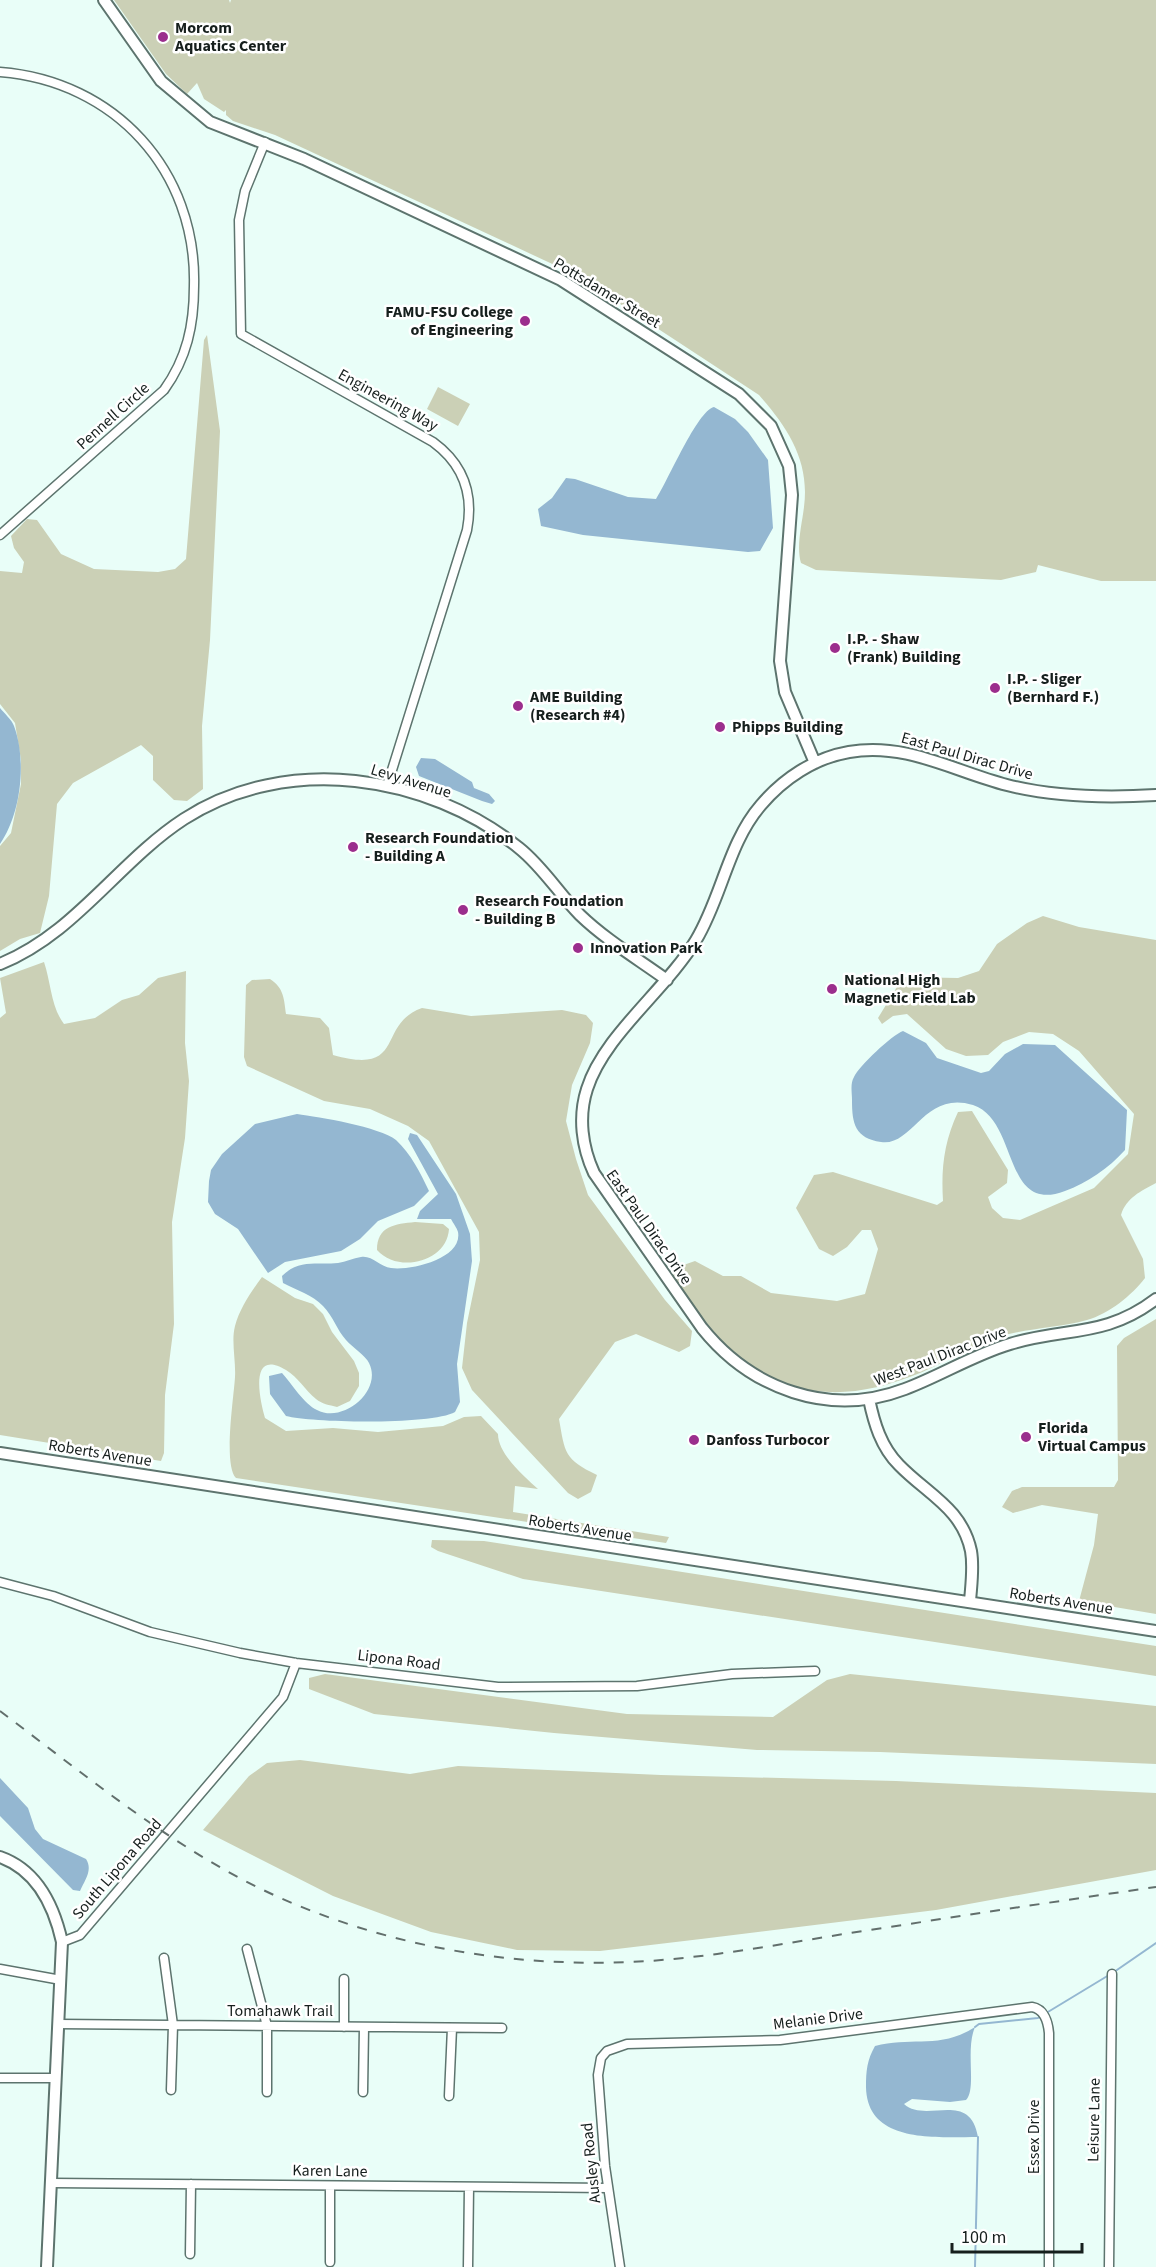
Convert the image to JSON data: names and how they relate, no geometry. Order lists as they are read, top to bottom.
{
  "streets": {
    "street": [
      "Pottsdamer Street",
      "Engineering Way",
      "Pennell Circle",
      "East Paul Dirac Drive",
      "Levy Avenue",
      "West Paul Dirac Drive",
      "Roberts Avenue",
      "Lipona Road",
      "South Lipona Road",
      "Tomahawk Trail",
      "Melanie Drive",
      "Leisure Lane",
      "Essex Drive",
      "Ausley Road",
      "Karen Lane"
    ]
  },
  "crossings": [
    ["Pottsdamer Street", "Engineering Way"],
    ["Pottsdamer Street", "East Paul Dirac Drive"],
    ["Engineering Way", "Levy Avenue"],
    ["East Paul Dirac Drive", "Levy Avenue"],
    ["East Paul Dirac Drive", "West Paul Dirac Drive"],
    ["Lipona Road", "South Lipona Road"],
    ["Melanie Drive", "Essex Drive"],
    ["Melanie Drive", "Ausley Road"],
    ["Ausley Road", "Karen Lane"]
  ],
  "places": [
    "Morcom Aquatics Center",
    "FAMU-FSU College of Engineering",
    "I.P. - Shaw (Frank) Building",
    "I.P. - Sliger (Bernhard F.)",
    "AME Building (Research #4)",
    "Phipps Building",
    "Research Foundation - Building A",
    "Research Foundation - Building B",
    "Innovation Park",
    "National High Magnetic Field Lab",
    "Florida Virtual Campus",
    "Danfoss Turbocor"
  ],
  "scale_bar": "100 m"
}
